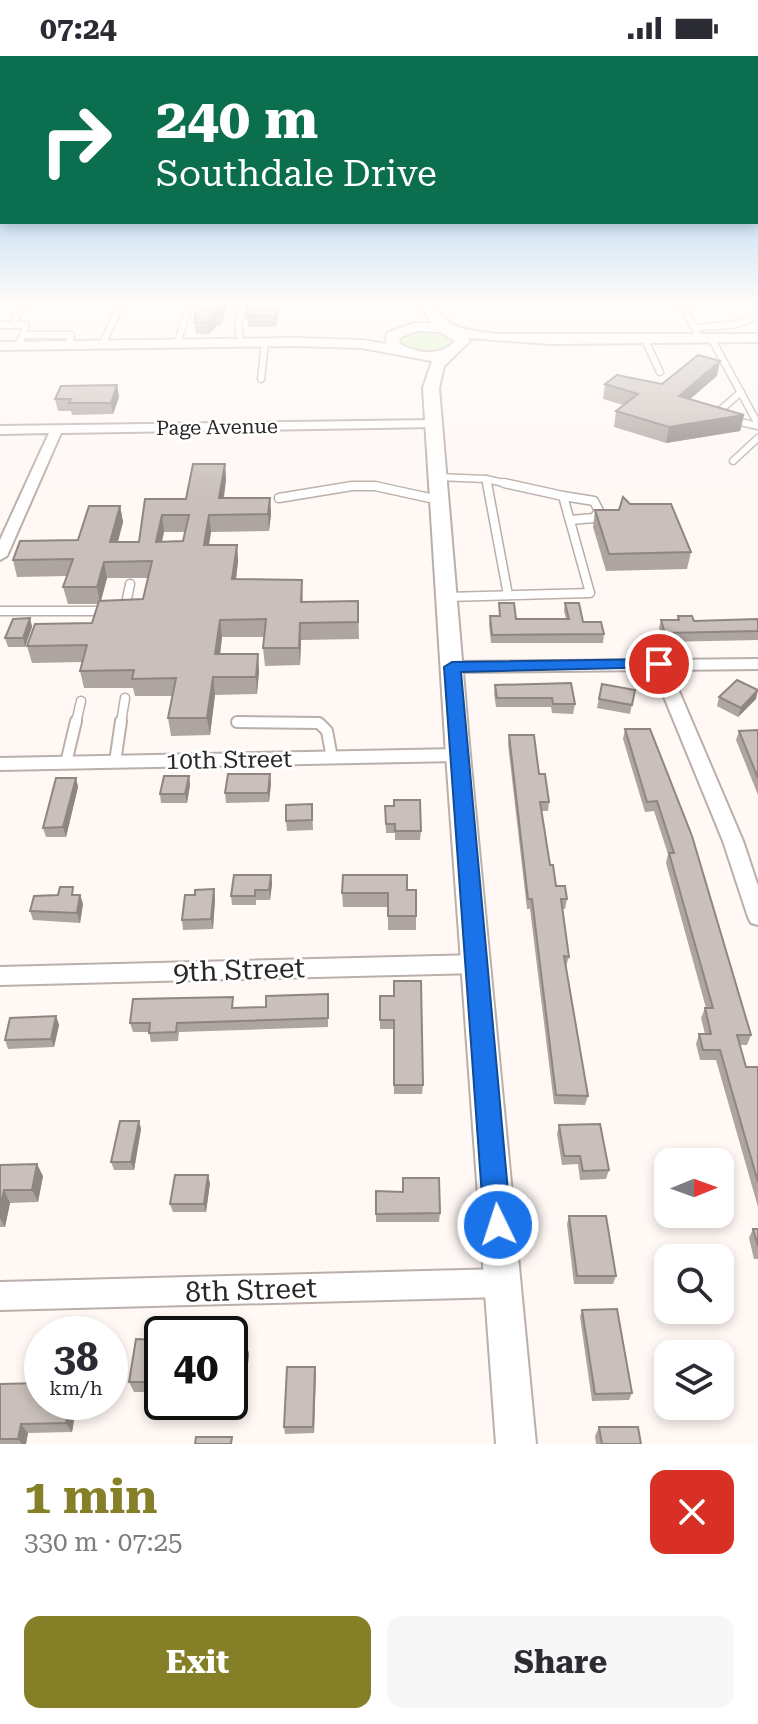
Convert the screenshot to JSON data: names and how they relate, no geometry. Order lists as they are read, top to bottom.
{
  "streets": {
    "street": [
      "Page Avenue",
      "10th Street",
      "9th Street",
      "8th Street"
    ]
  },
  "north": "right",
  "page": {
    "status": "07:24",
    "turn": ["240 m", "Southdale Drive"],
    "speed": "38 km/h",
    "limit": "40",
    "heading": ["1 min", "330 m · 07:25"],
    "buttons": ["Exit", "Share"]
  }
}
